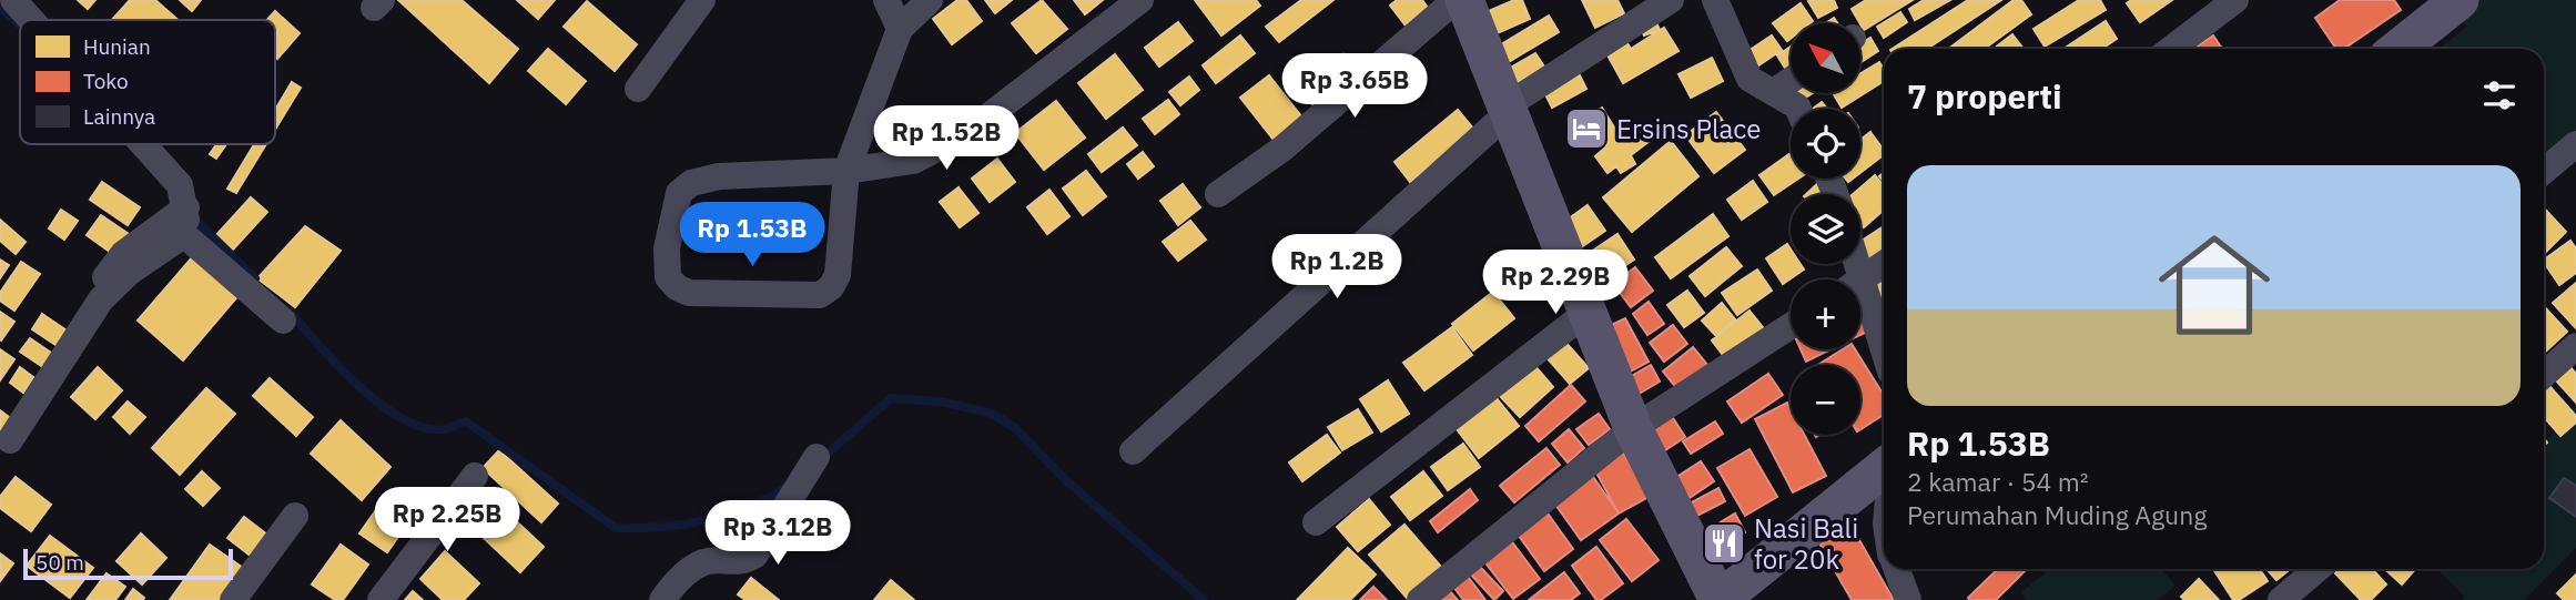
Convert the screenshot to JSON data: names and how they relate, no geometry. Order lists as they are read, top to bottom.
{
  "places": {
    "hotel": ["Ersins Place"],
    "restaurant": ["Nasi Bali for 20k"]
  },
  "legend": ["Hunian", "Toko", "Lainnya"],
  "scale_bar": "50 m",
  "north": "top left",
  "page": {
    "map_buttons": ["+", "−"],
    "heading": "7 properti",
    "price": [
      "Rp 3.65B",
      "Rp 1.52B",
      "Rp 1.53B",
      "Rp 1.2B",
      "Rp 2.29B",
      "Rp 2.25B",
      "Rp 3.12B"
    ],
    "list": [
      {
        "name": "Rp 1.53B",
        "note": "2 kamar · 54 m² · Perumahan Muding Agung"
      }
    ],
    "scale": "50 m"
  }
}
